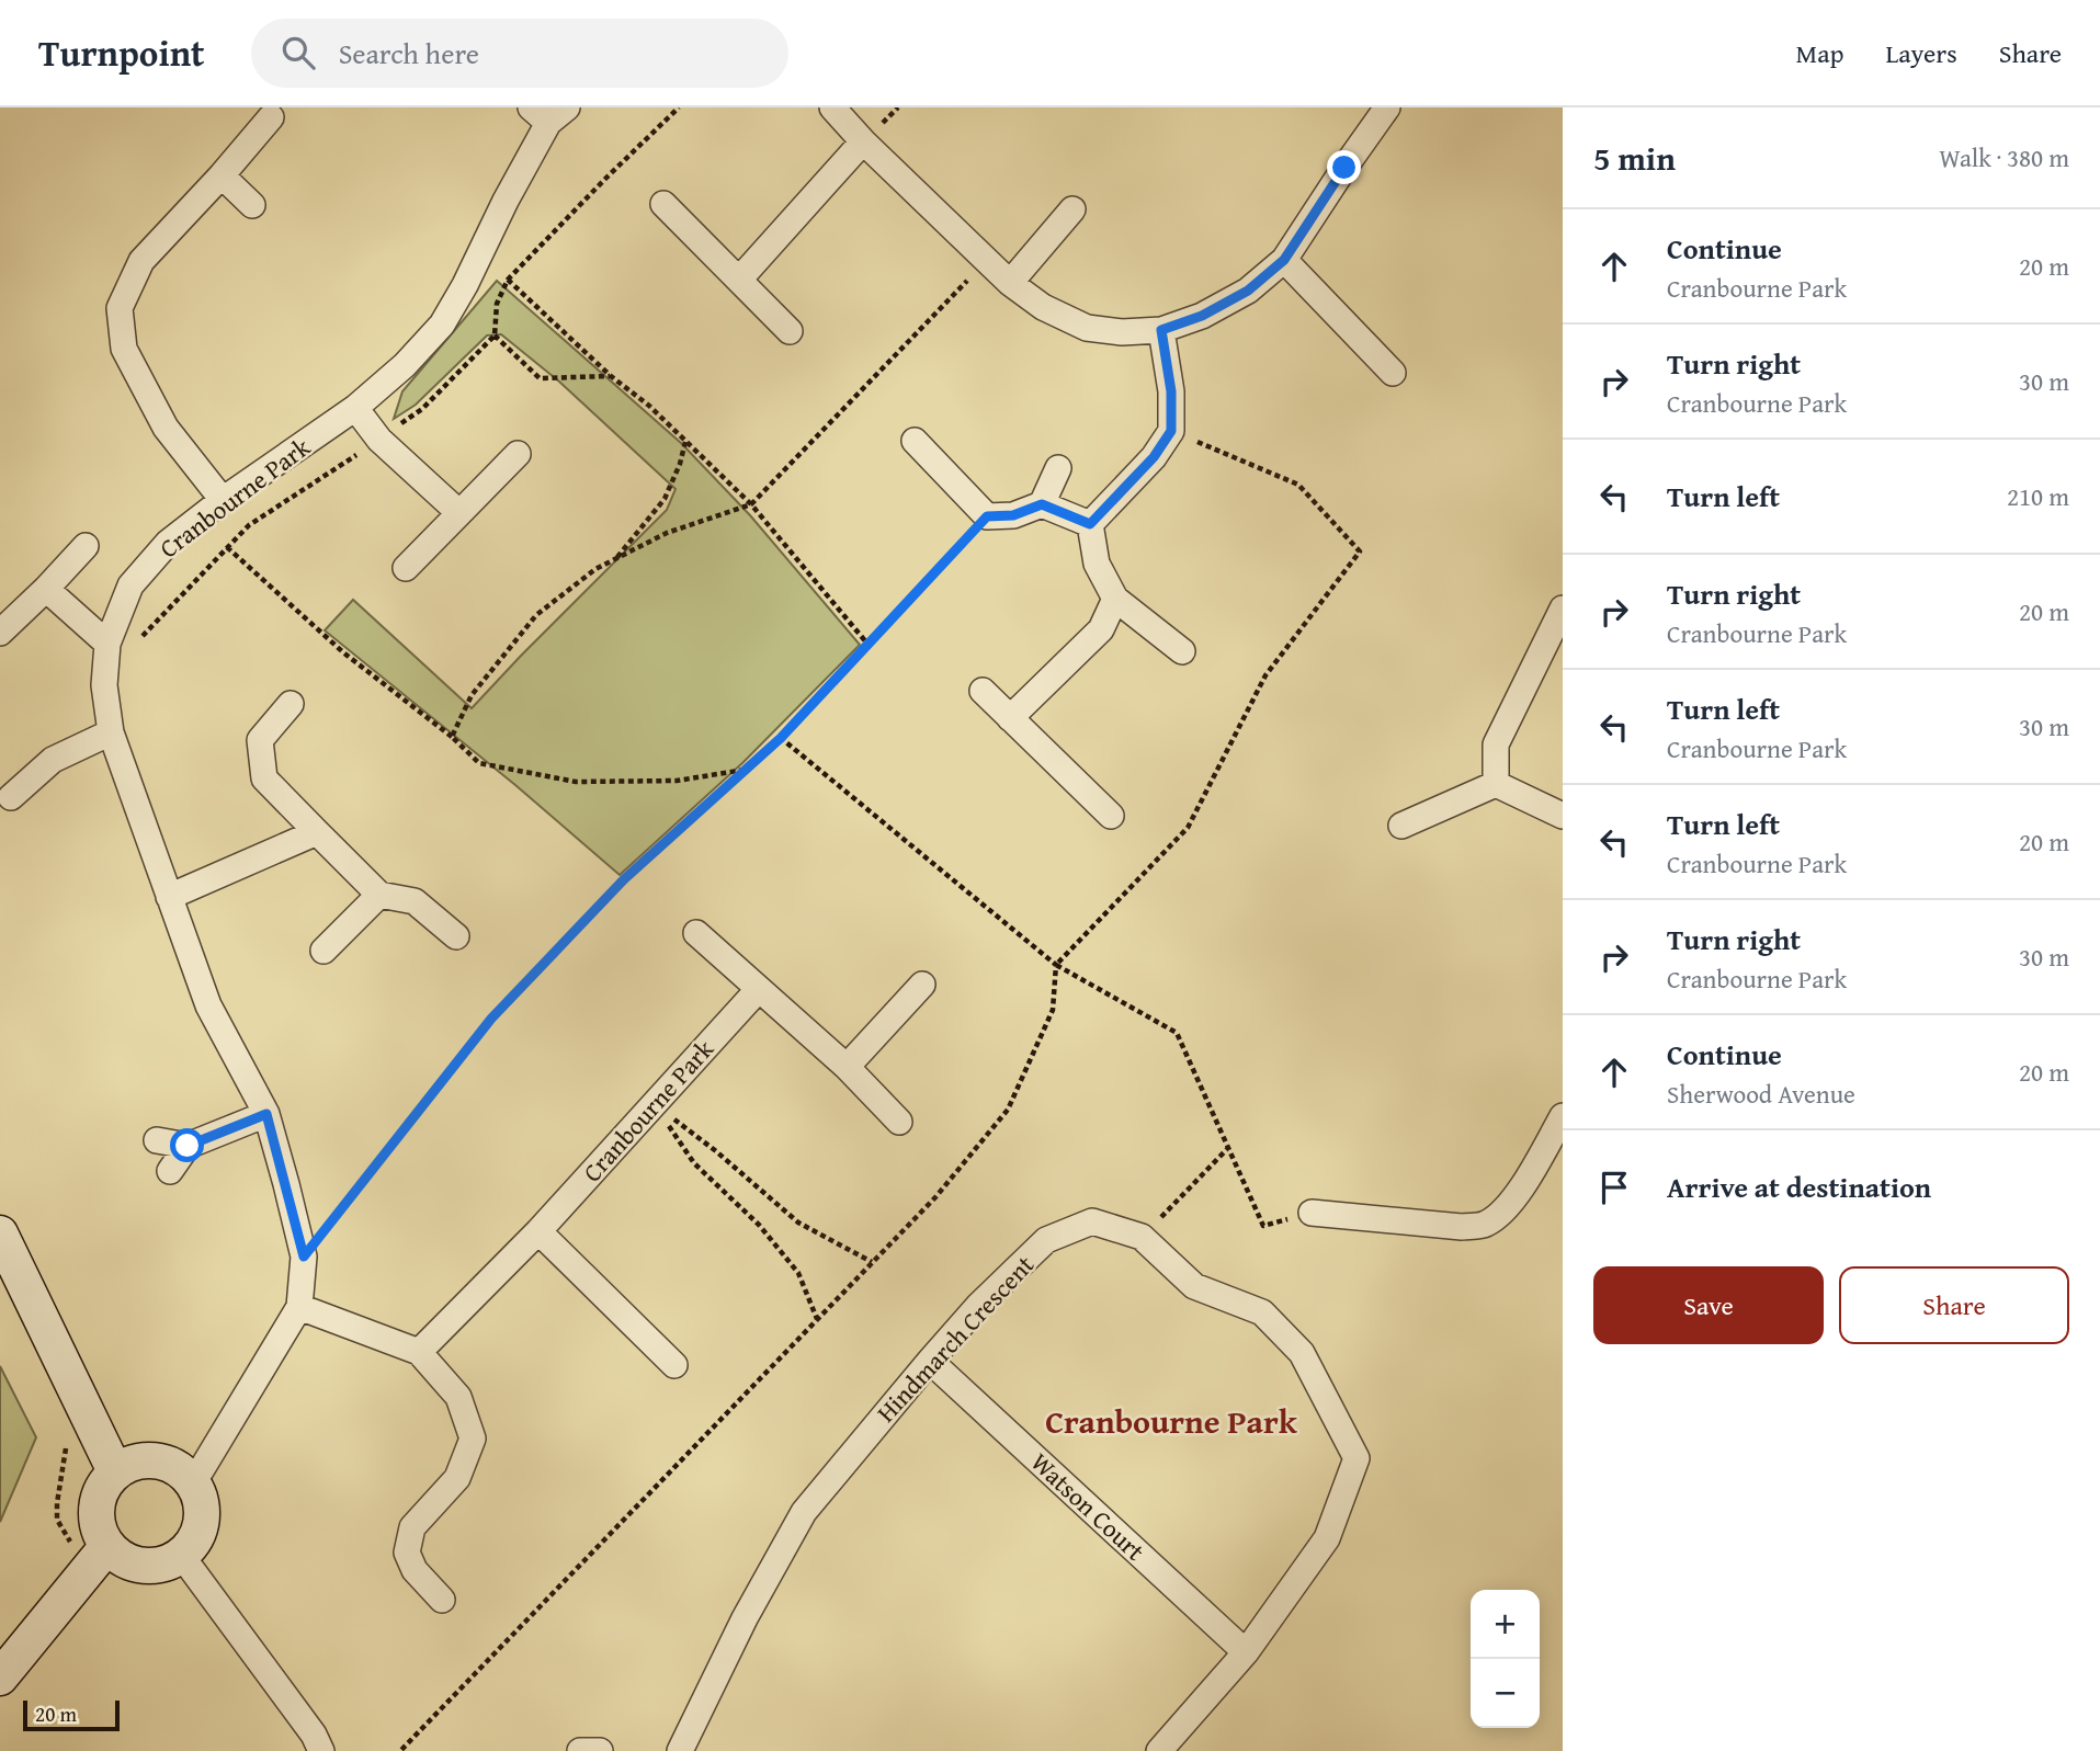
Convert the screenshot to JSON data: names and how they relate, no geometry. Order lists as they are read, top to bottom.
{
  "streets": {
    "street": ["Cranbourne Park", "Hindmarch Crescent", "Watson Court"]
  },
  "crossings": [
    ["Hindmarch Crescent", "Watson Court"]
  ],
  "districts": ["Cranbourne Park"],
  "scale_bar": "20 m",
  "page": {
    "header": "Turnpoint",
    "search": "Search here",
    "nav": ["Map", "Layers", "Share"],
    "heading": ["5 min", "Walk · 380 m"],
    "list": [
      ["Continue", "Cranbourne Park", "20 m"],
      ["Turn right", "Cranbourne Park", "30 m"],
      ["Turn left", "210 m"],
      ["Turn right", "Cranbourne Park", "20 m"],
      ["Turn left", "Cranbourne Park", "30 m"],
      ["Turn left", "Cranbourne Park", "20 m"],
      ["Turn right", "Cranbourne Park", "30 m"],
      ["Continue", "Sherwood Avenue", "20 m"],
      "Arrive at destination"
    ],
    "buttons": ["Save", "Share"],
    "map_buttons": ["+", "−"],
    "scale": "20 m"
  }
}
